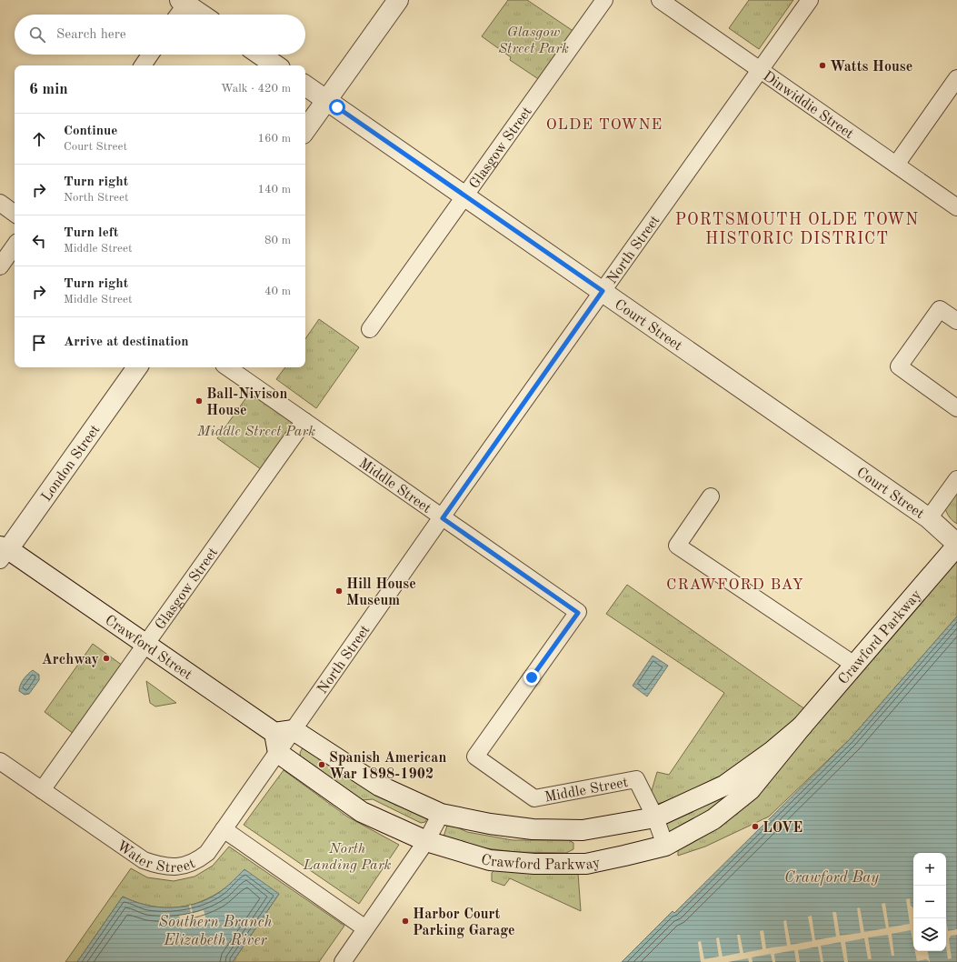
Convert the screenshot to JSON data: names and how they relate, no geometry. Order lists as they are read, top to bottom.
{
  "streets": {
    "main road": [
      "Court Street",
      "London Street",
      "Crawford Parkway",
      "Crawford Street"
    ],
    "street": [
      "Dinwiddie Street",
      "Glasgow Street",
      "North Street",
      "Middle Street",
      "Water Street"
    ]
  },
  "crossings": [
    ["Dinwiddie Street", "North Street"],
    ["Glasgow Street", "Court Street"],
    ["Glasgow Street", "Middle Street"],
    ["Glasgow Street", "Crawford Street"],
    ["Glasgow Street", "Water Street"],
    ["North Street", "Court Street"],
    ["North Street", "Middle Street"],
    ["North Street", "Crawford Parkway"],
    ["North Street", "Crawford Street"],
    ["Court Street", "Crawford Parkway"],
    ["London Street", "Crawford Street"],
    ["Middle Street", "Crawford Parkway"],
    ["Crawford Parkway", "Crawford Street"],
    ["Crawford Parkway", "Water Street"]
  ],
  "districts": ["OLDE TOWNE", "PORTSMOUTH OLDE TOWN HISTORIC DISTRICT", "CRAWFORD BAY"],
  "water": ["Crawford Bay", "Southern Branch Elizabeth River"],
  "parks": ["Glasgow Street Park", "Middle Street Park", "North Landing Park"],
  "places": [
    "Watts House",
    "Ball-Nivison House",
    "Hill House Museum",
    "Archway",
    "Spanish American War 1898-1902",
    "LOVE",
    "Harbor Court Parking Garage"
  ],
  "page": {
    "search": "Search here",
    "heading": ["6 min", "Walk · 420 m"],
    "list": [
      ["Continue", "Court Street", "160 m"],
      ["Turn right", "North Street", "140 m"],
      ["Turn left", "Middle Street", "80 m"],
      ["Turn right", "Middle Street", "40 m"],
      "Arrive at destination"
    ],
    "map_buttons": ["+", "−"]
  }
}
